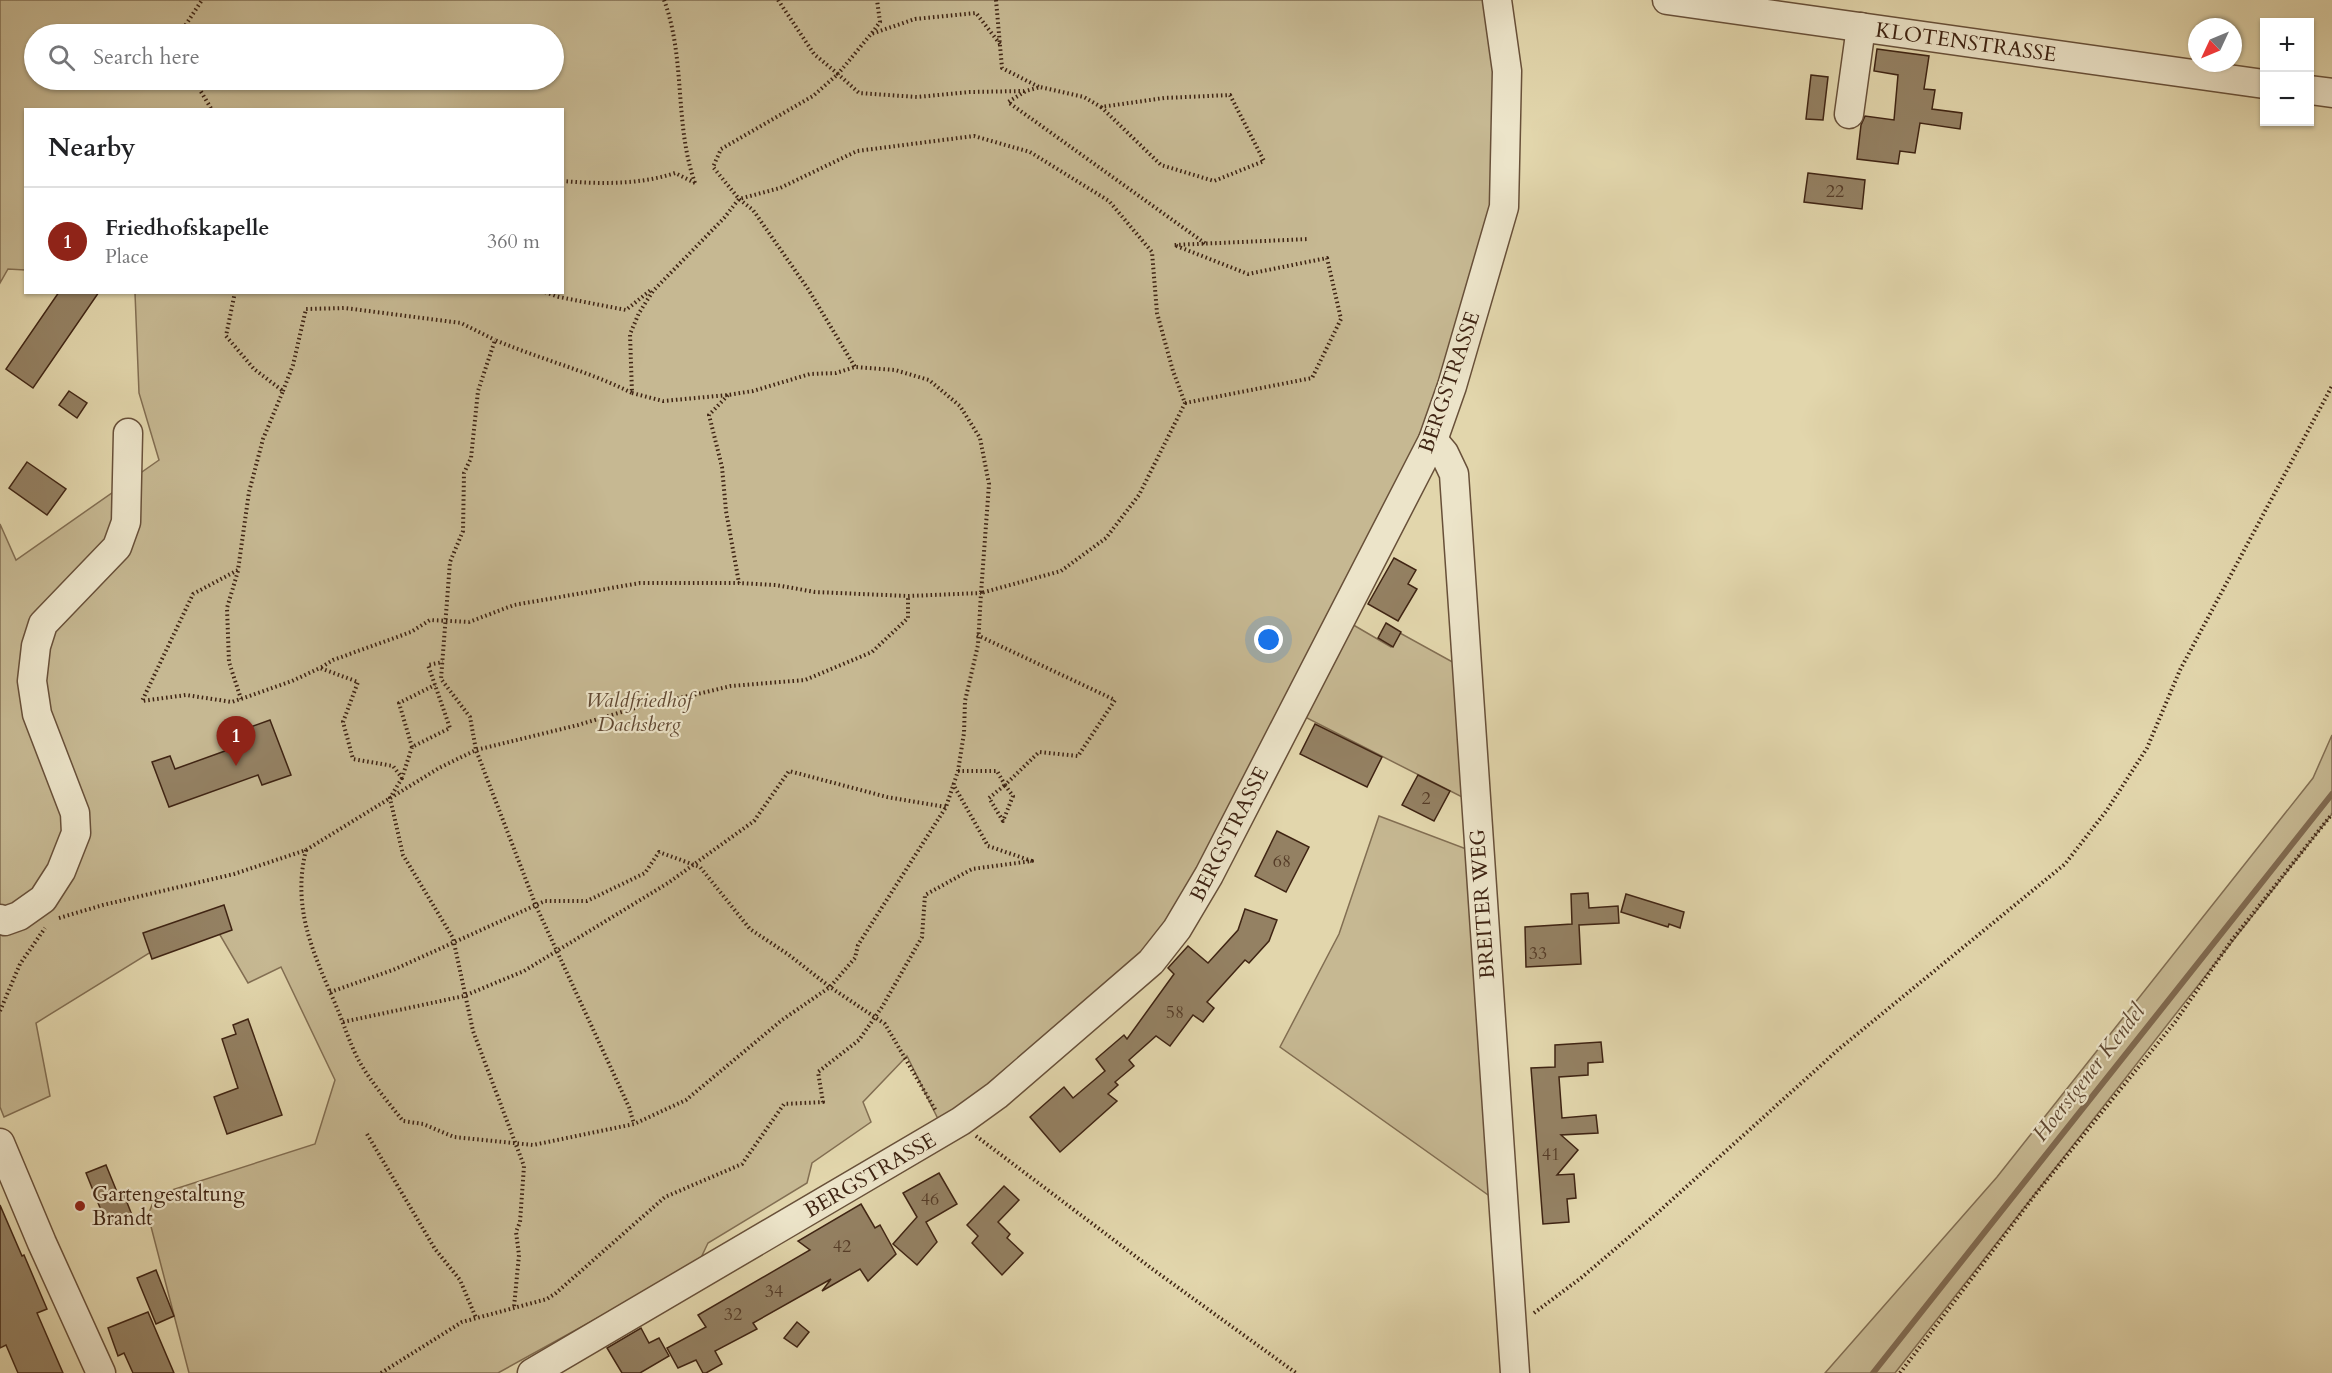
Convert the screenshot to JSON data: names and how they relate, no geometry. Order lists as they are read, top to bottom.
{
  "streets": {
    "street": ["KLOTENSTRASSE", "BERGSTRASSE", "BREITER WEG"]
  },
  "crossings": [
    ["BERGSTRASSE", "BREITER WEG"]
  ],
  "water": ["Hoerstgener Kendel"],
  "parks": ["Waldfriedhof Dachsberg"],
  "places": ["Gartengestaltung Brandt"],
  "house_numbers": [
    "22",
    "2",
    "68",
    "33",
    "58",
    "41",
    "46",
    "42",
    "34",
    "32"
  ],
  "north": "bottom left",
  "page": {
    "map_buttons": ["+", "−"],
    "search": "Search here",
    "heading": "Nearby",
    "list": [
      {
        "mark": "1",
        "name": "Friedhofskapelle",
        "note": "Place",
        "value": "360 m"
      }
    ],
    "pins": "1"
  }
}
